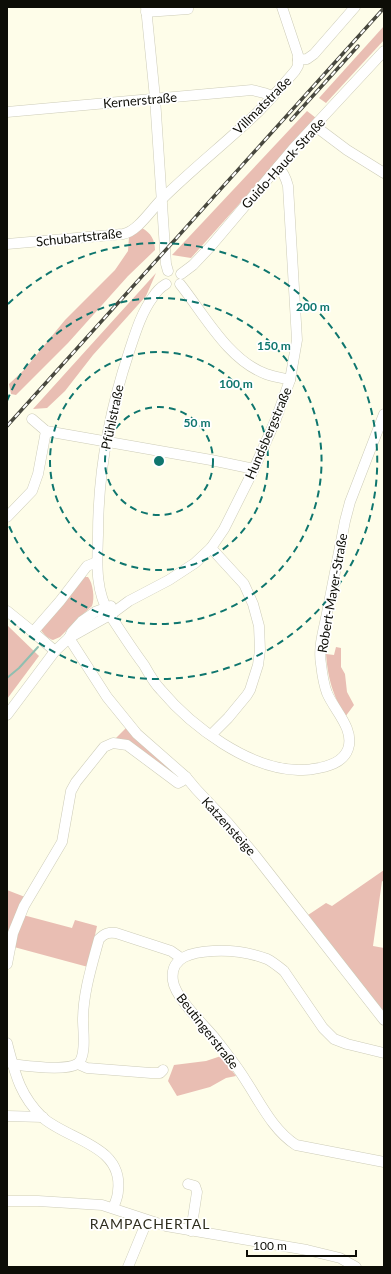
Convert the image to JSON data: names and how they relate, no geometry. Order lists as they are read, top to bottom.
{
  "streets": {
    "street": [
      "Kernerstraße",
      "Villmatstraße",
      "Guido-Hauck-Straße",
      "Schubartstraße",
      "Pfühlstraße",
      "Hundsbergstraße",
      "Robert-Mayer-Straße",
      "Katzensteige",
      "Beutingerstraße"
    ]
  },
  "crossings": [
    ["Kernerstraße", "Villmatstraße"],
    ["Villmatstraße", "Schubartstraße"],
    ["Guido-Hauck-Straße", "Pfühlstraße"],
    ["Guido-Hauck-Straße", "Hundsbergstraße"],
    ["Pfühlstraße", "Hundsbergstraße"],
    ["Pfühlstraße", "Robert-Mayer-Straße"],
    ["Hundsbergstraße", "Robert-Mayer-Straße"],
    ["Hundsbergstraße", "Katzensteige"]
  ],
  "districts": ["RAMPACHERTAL"],
  "scale_bar": "100 m",
  "rings": [
    "200 m",
    "150 m",
    "100 m",
    "50 m"
  ]
}
